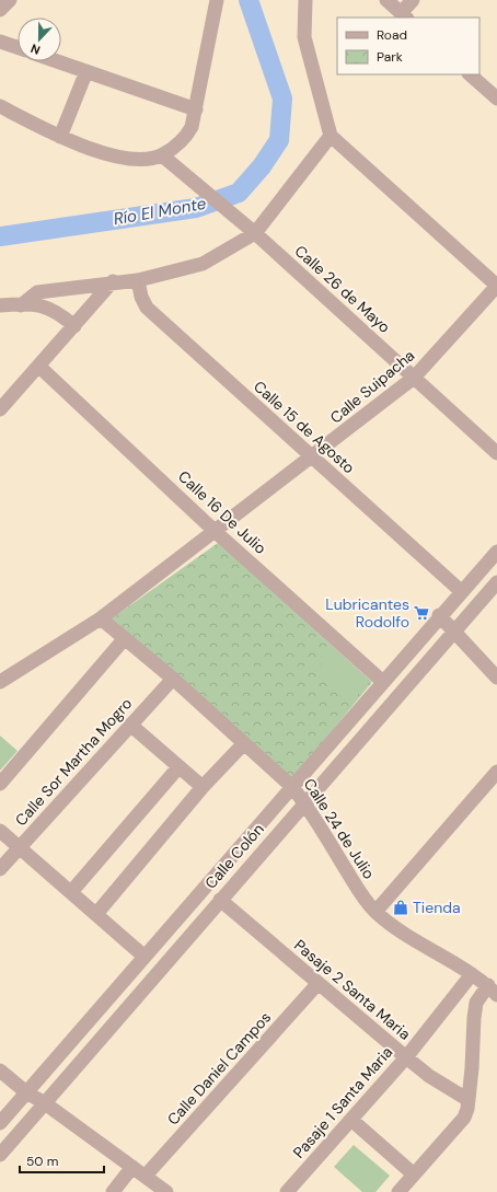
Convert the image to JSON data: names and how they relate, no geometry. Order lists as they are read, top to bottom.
{
  "streets": {
    "street": [
      "Calle 26 de Mayo",
      "Calle Suipacha",
      "Calle 15 de Agosto",
      "Calle 16 De Julio",
      "Calle Sor Martha Mogro",
      "Calle 24 de Julio",
      "Calle Colón",
      "Pasaje 2 Santa Maria",
      "Calle Daniel Campos",
      "Pasaje 1 Santa Maria"
    ]
  },
  "crossings": [
    ["Calle 26 de Mayo", "Calle Suipacha"],
    ["Calle Suipacha", "Calle 15 de Agosto"],
    ["Calle Suipacha", "Calle 16 De Julio"],
    ["Calle Suipacha", "Calle 24 de Julio"],
    ["Calle 15 de Agosto", "Calle Colón"],
    ["Calle 16 De Julio", "Calle Colón"],
    ["Calle Sor Martha Mogro", "Calle 24 de Julio"],
    ["Calle 24 de Julio", "Calle Colón"],
    ["Calle 24 de Julio", "Pasaje 1 Santa Maria"],
    ["Calle Colón", "Pasaje 2 Santa Maria"],
    ["Pasaje 2 Santa Maria", "Calle Daniel Campos"],
    ["Pasaje 2 Santa Maria", "Pasaje 1 Santa Maria"]
  ],
  "water": ["Río El Monte"],
  "places": {
    "supermarket": ["Lubricantes Rodolfo"],
    "shop": ["Tienda"]
  },
  "legend": ["Road", "Park"],
  "scale_bar": "50 m",
  "north": "bottom"
}
